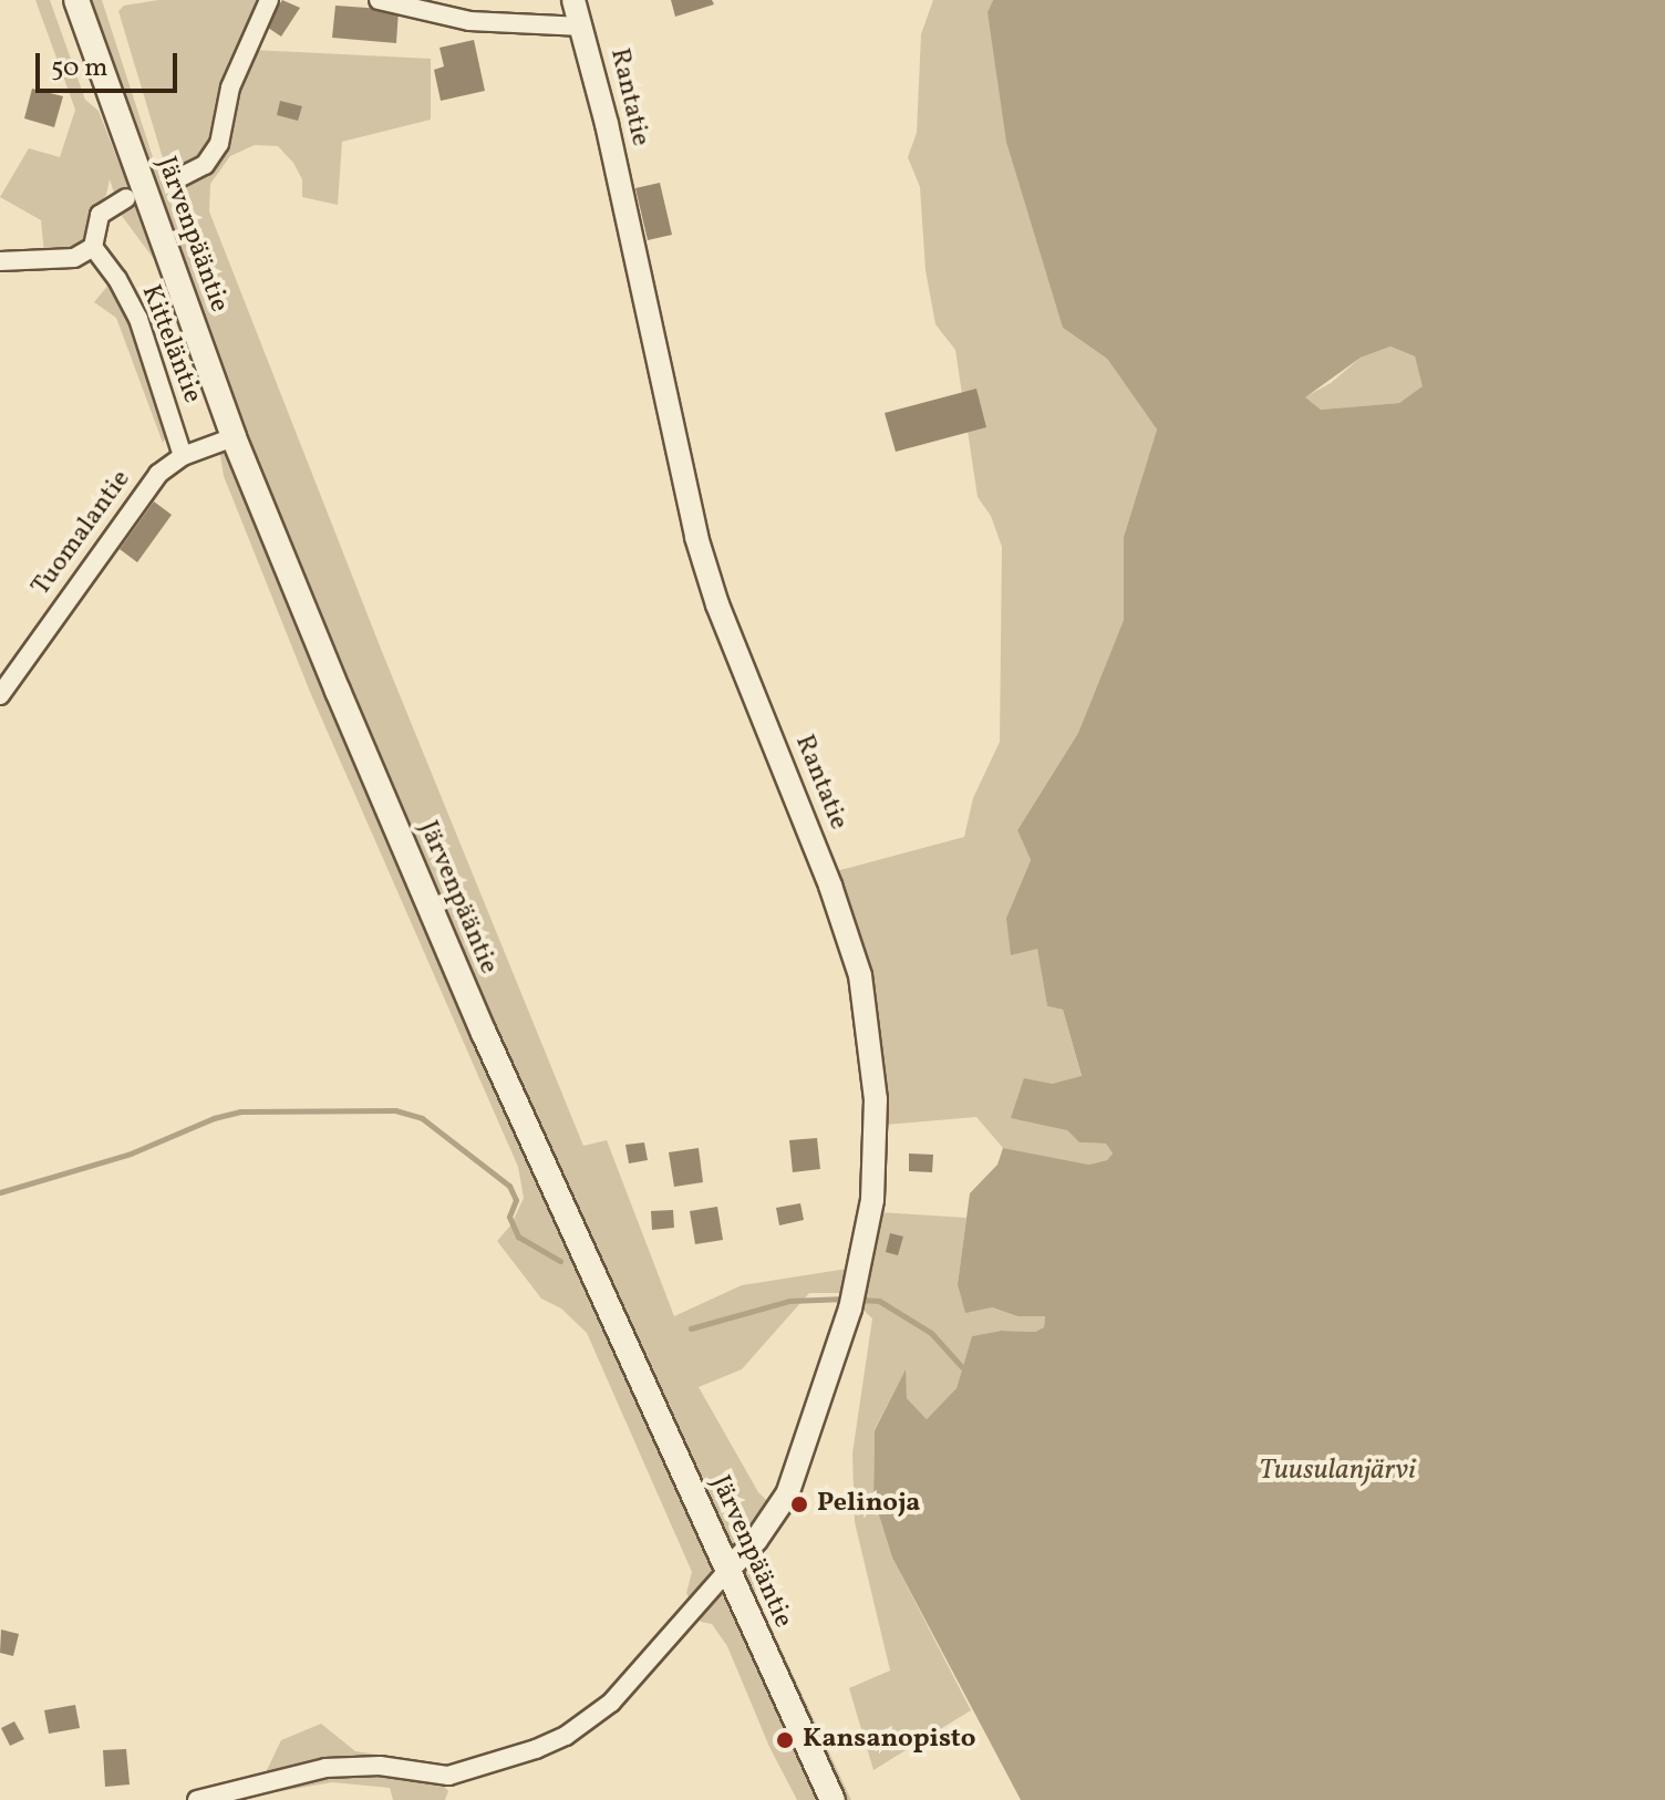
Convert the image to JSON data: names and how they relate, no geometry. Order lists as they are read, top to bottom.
{
  "streets": {
    "main road": ["Järvenpääntie"],
    "street": ["Rantatie", "Kitteläntie", "Tuomalantie"]
  },
  "crossings": [
    ["Rantatie", "Järvenpääntie"],
    ["Järvenpääntie", "Tuomalantie"],
    ["Kitteläntie", "Tuomalantie"]
  ],
  "water": ["Tuusulanjärvi"],
  "places": ["Pelinoja", "Kansanopisto"],
  "scale_bar": "50 m"
}
